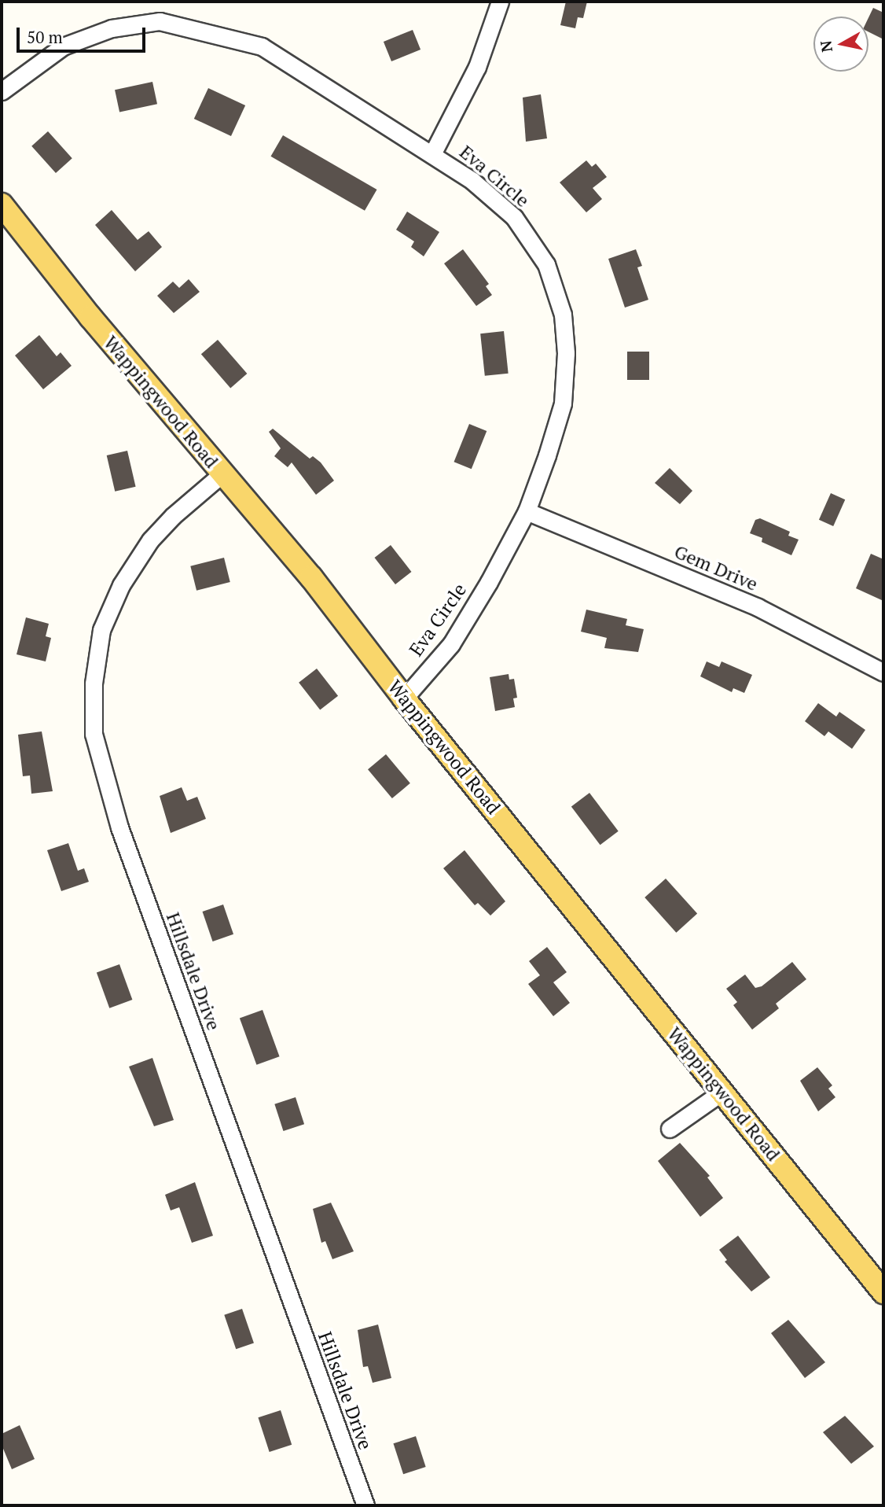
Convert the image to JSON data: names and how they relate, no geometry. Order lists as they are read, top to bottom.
{
  "streets": {
    "main road": ["Wappingwood Road"],
    "street": ["Eva Circle", "Gem Drive", "Hillsdale Drive"]
  },
  "crossings": [
    ["Eva Circle", "Wappingwood Road"],
    ["Eva Circle", "Gem Drive"],
    ["Wappingwood Road", "Hillsdale Drive"]
  ],
  "scale_bar": "50 m",
  "north": "left"
}
